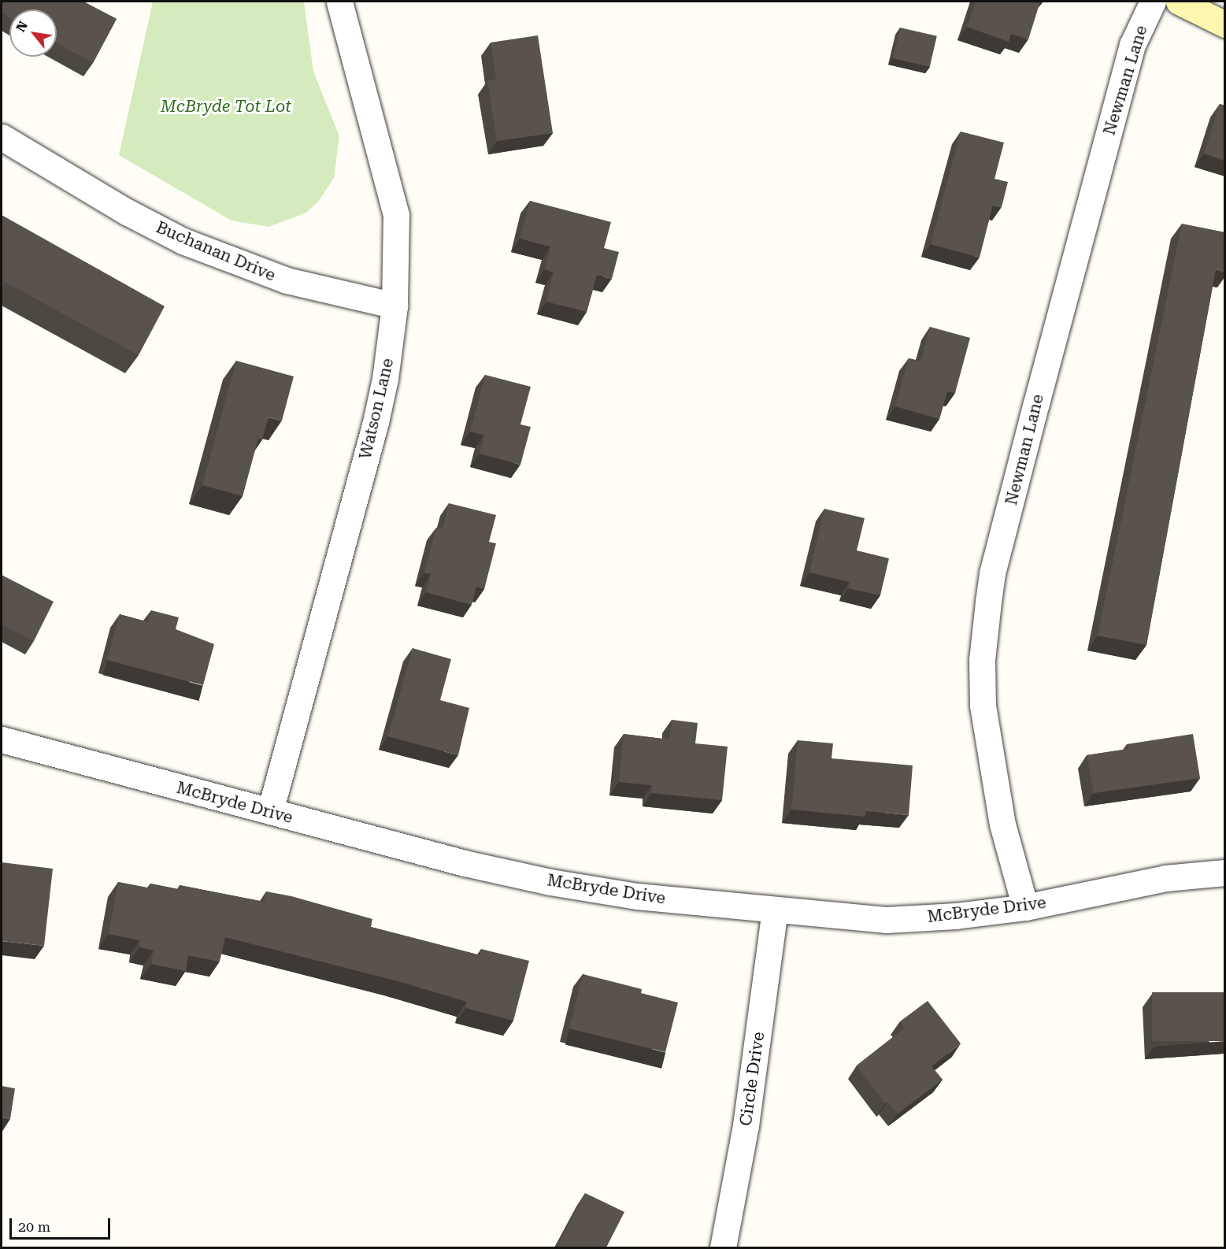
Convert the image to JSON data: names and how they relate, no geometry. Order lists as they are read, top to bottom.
{
  "streets": {
    "street": [
      "Newman Lane",
      "Buchanan Drive",
      "Watson Lane",
      "McBryde Drive",
      "Circle Drive"
    ]
  },
  "crossings": [
    ["Newman Lane", "McBryde Drive"],
    ["Buchanan Drive", "Watson Lane"],
    ["Watson Lane", "McBryde Drive"],
    ["McBryde Drive", "Circle Drive"]
  ],
  "parks": ["McBryde Tot Lot"],
  "scale_bar": "20 m",
  "north": "top left"
}
